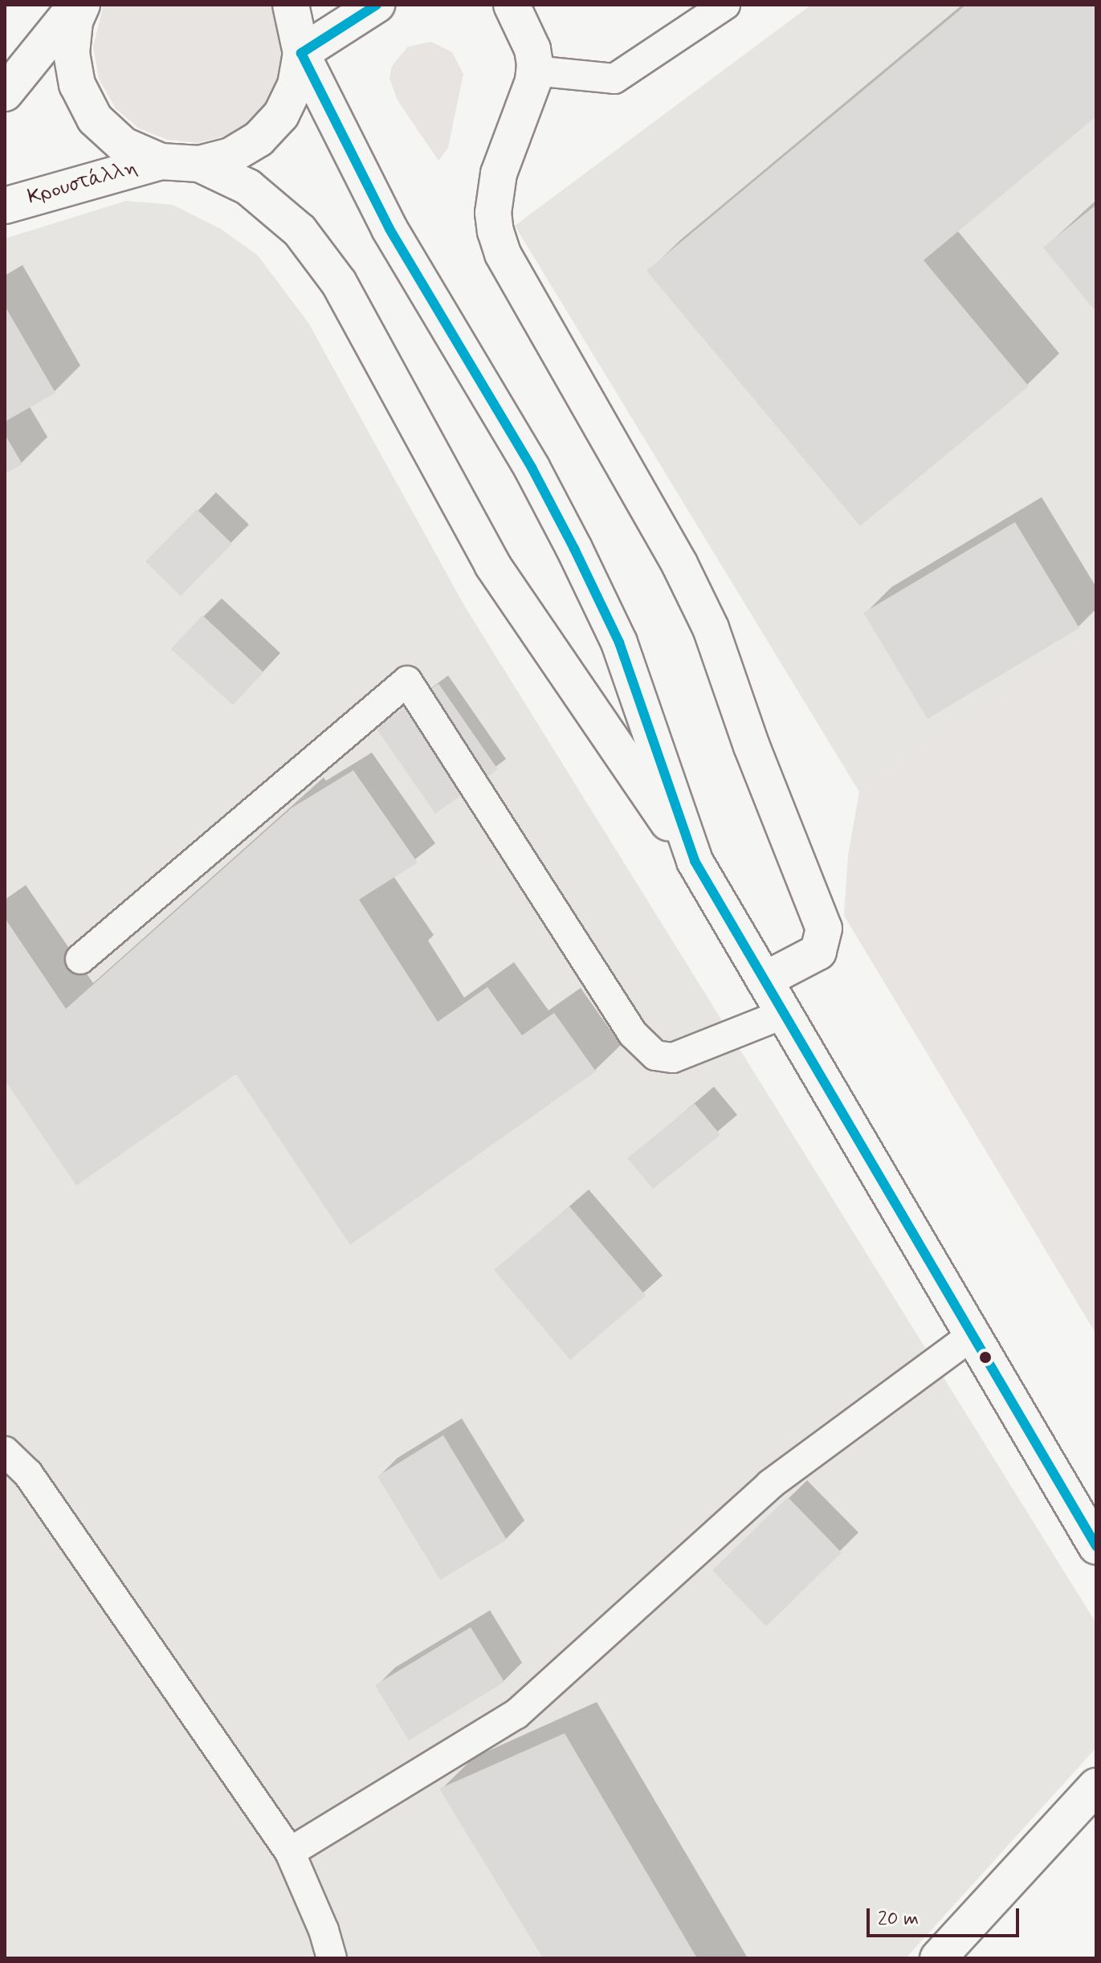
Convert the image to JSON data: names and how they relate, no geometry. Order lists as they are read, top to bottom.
{
  "streets": {
    "street": ["Κρουστάλλη"]
  },
  "scale_bar": "20 m"
}
